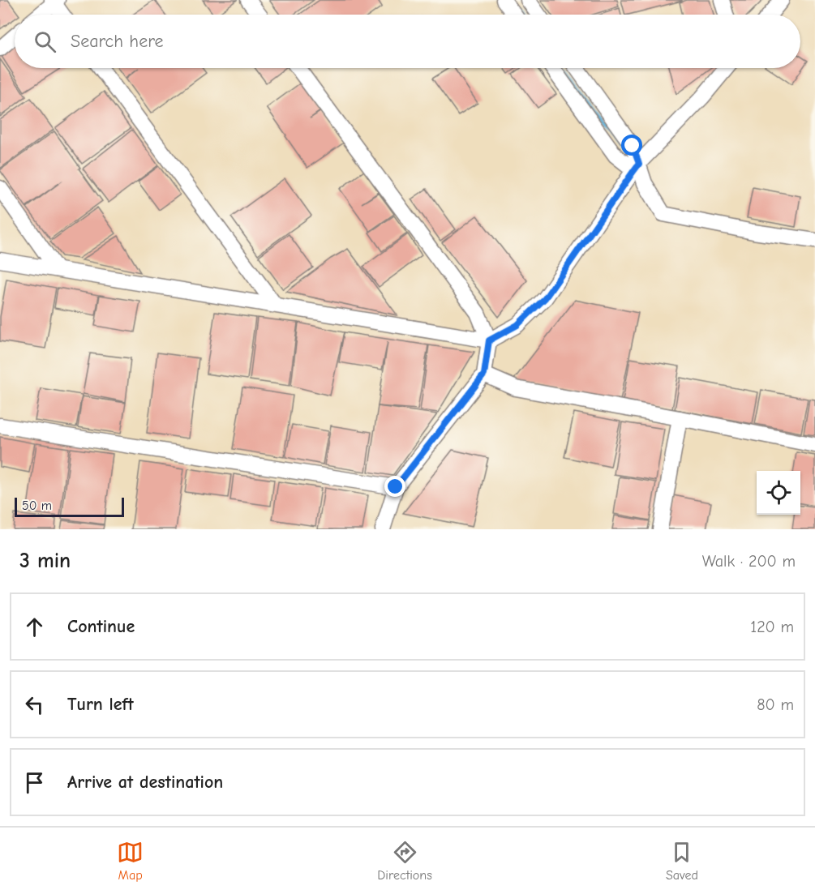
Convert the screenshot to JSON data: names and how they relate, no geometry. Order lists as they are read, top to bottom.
{
  "scale_bar": "50 m",
  "page": {
    "search": "Search here",
    "scale": "50 m",
    "heading": ["3 min", "Walk · 200 m"],
    "list": [
      ["Continue", "120 m"],
      ["Turn left", "80 m"],
      "Arrive at destination"
    ],
    "nav": ["Map", "Directions", "Saved"]
  }
}
